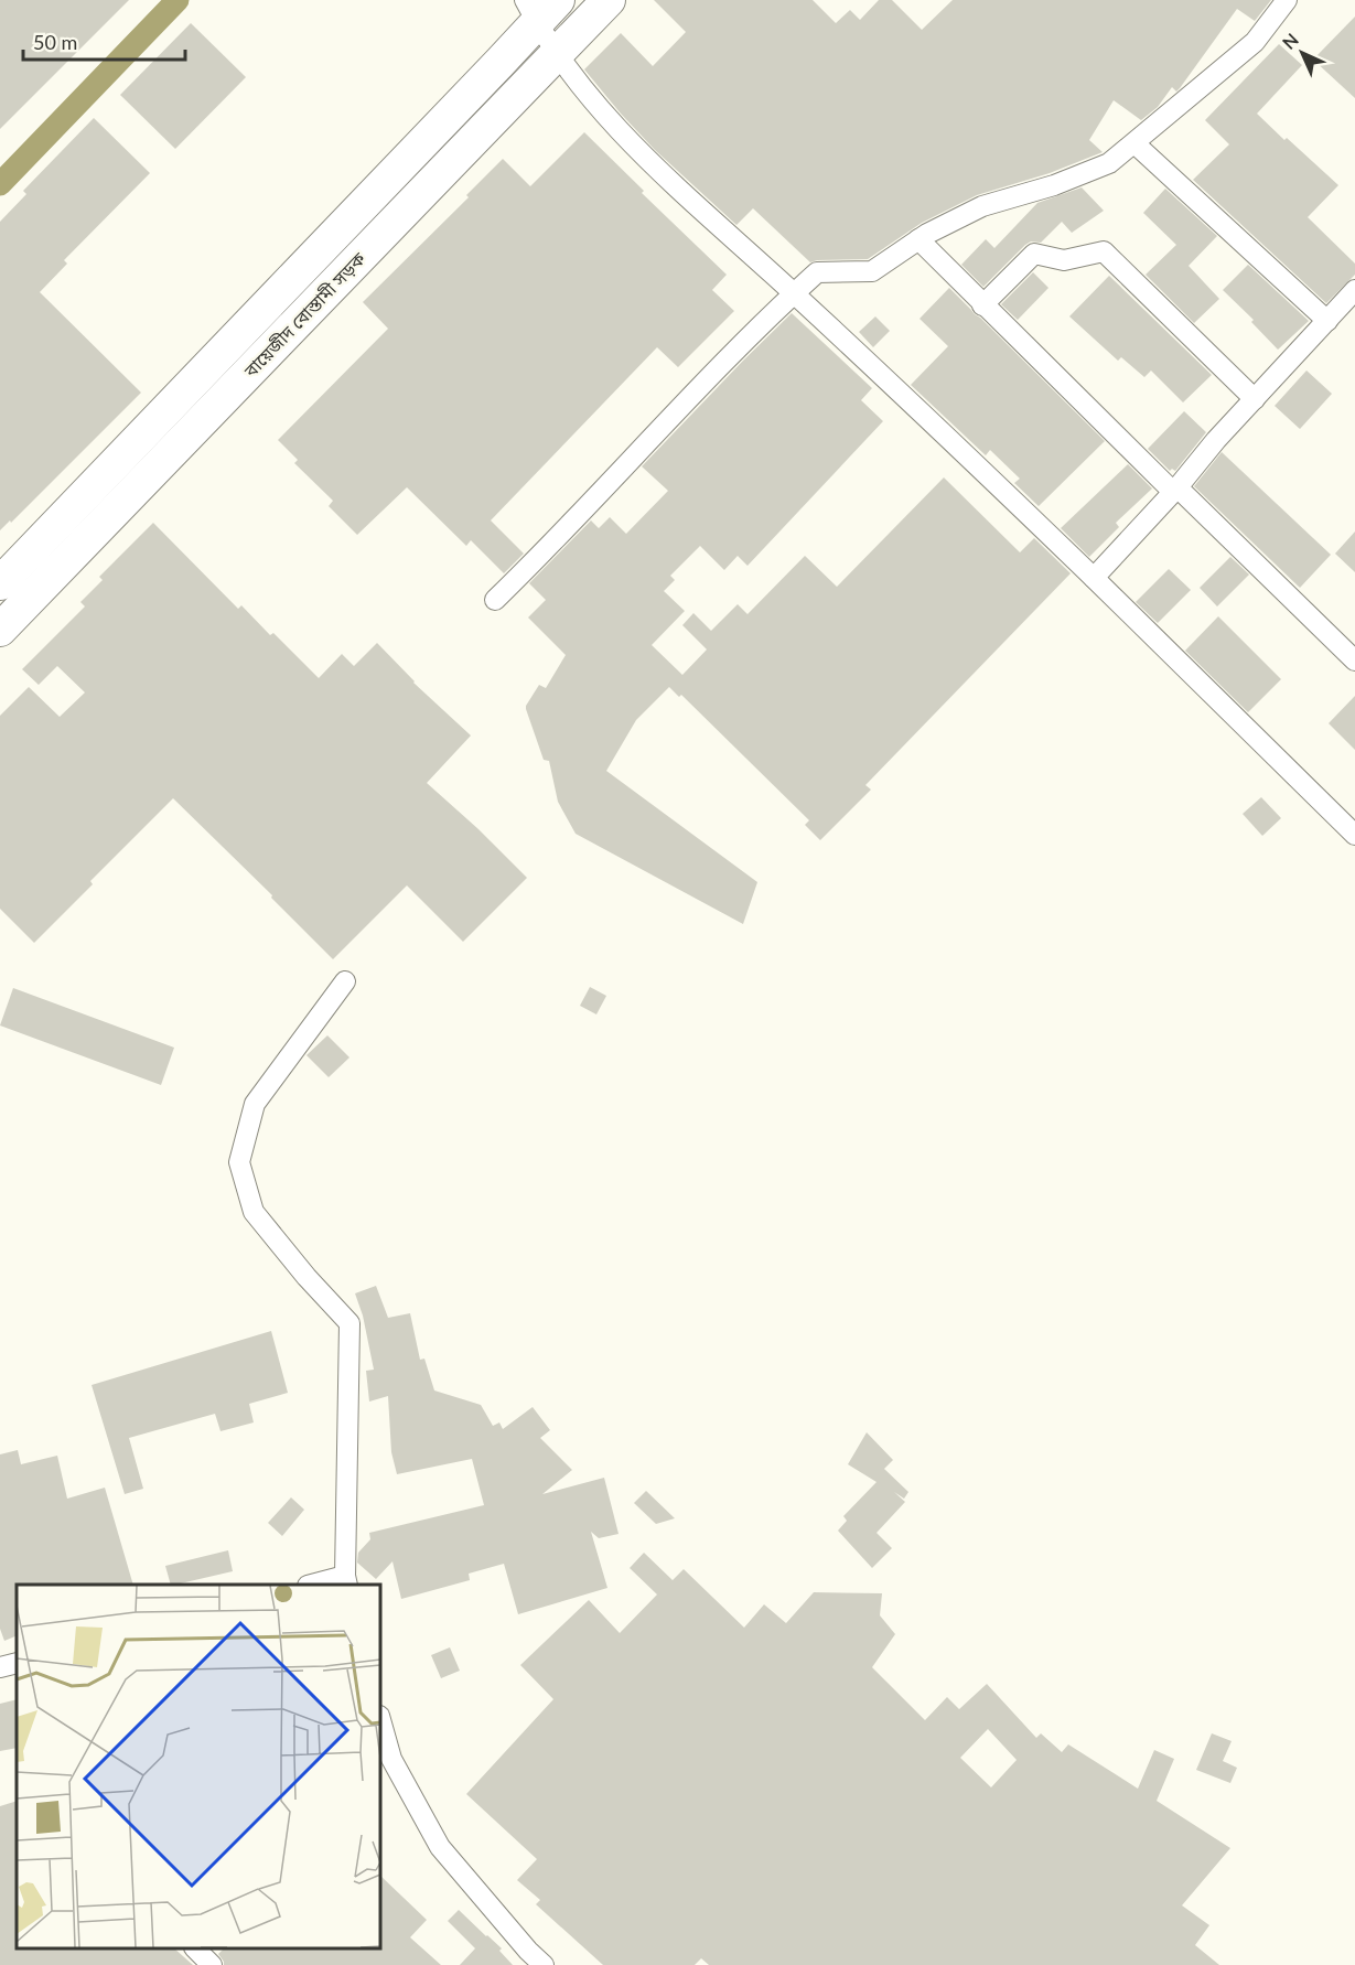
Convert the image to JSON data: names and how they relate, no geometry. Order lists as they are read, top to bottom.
{
  "streets": {
    "main road": ["বায়েজীদ বোস্তামী সড়ক"]
  },
  "scale_bar": "50 m",
  "north": "top left"
}
